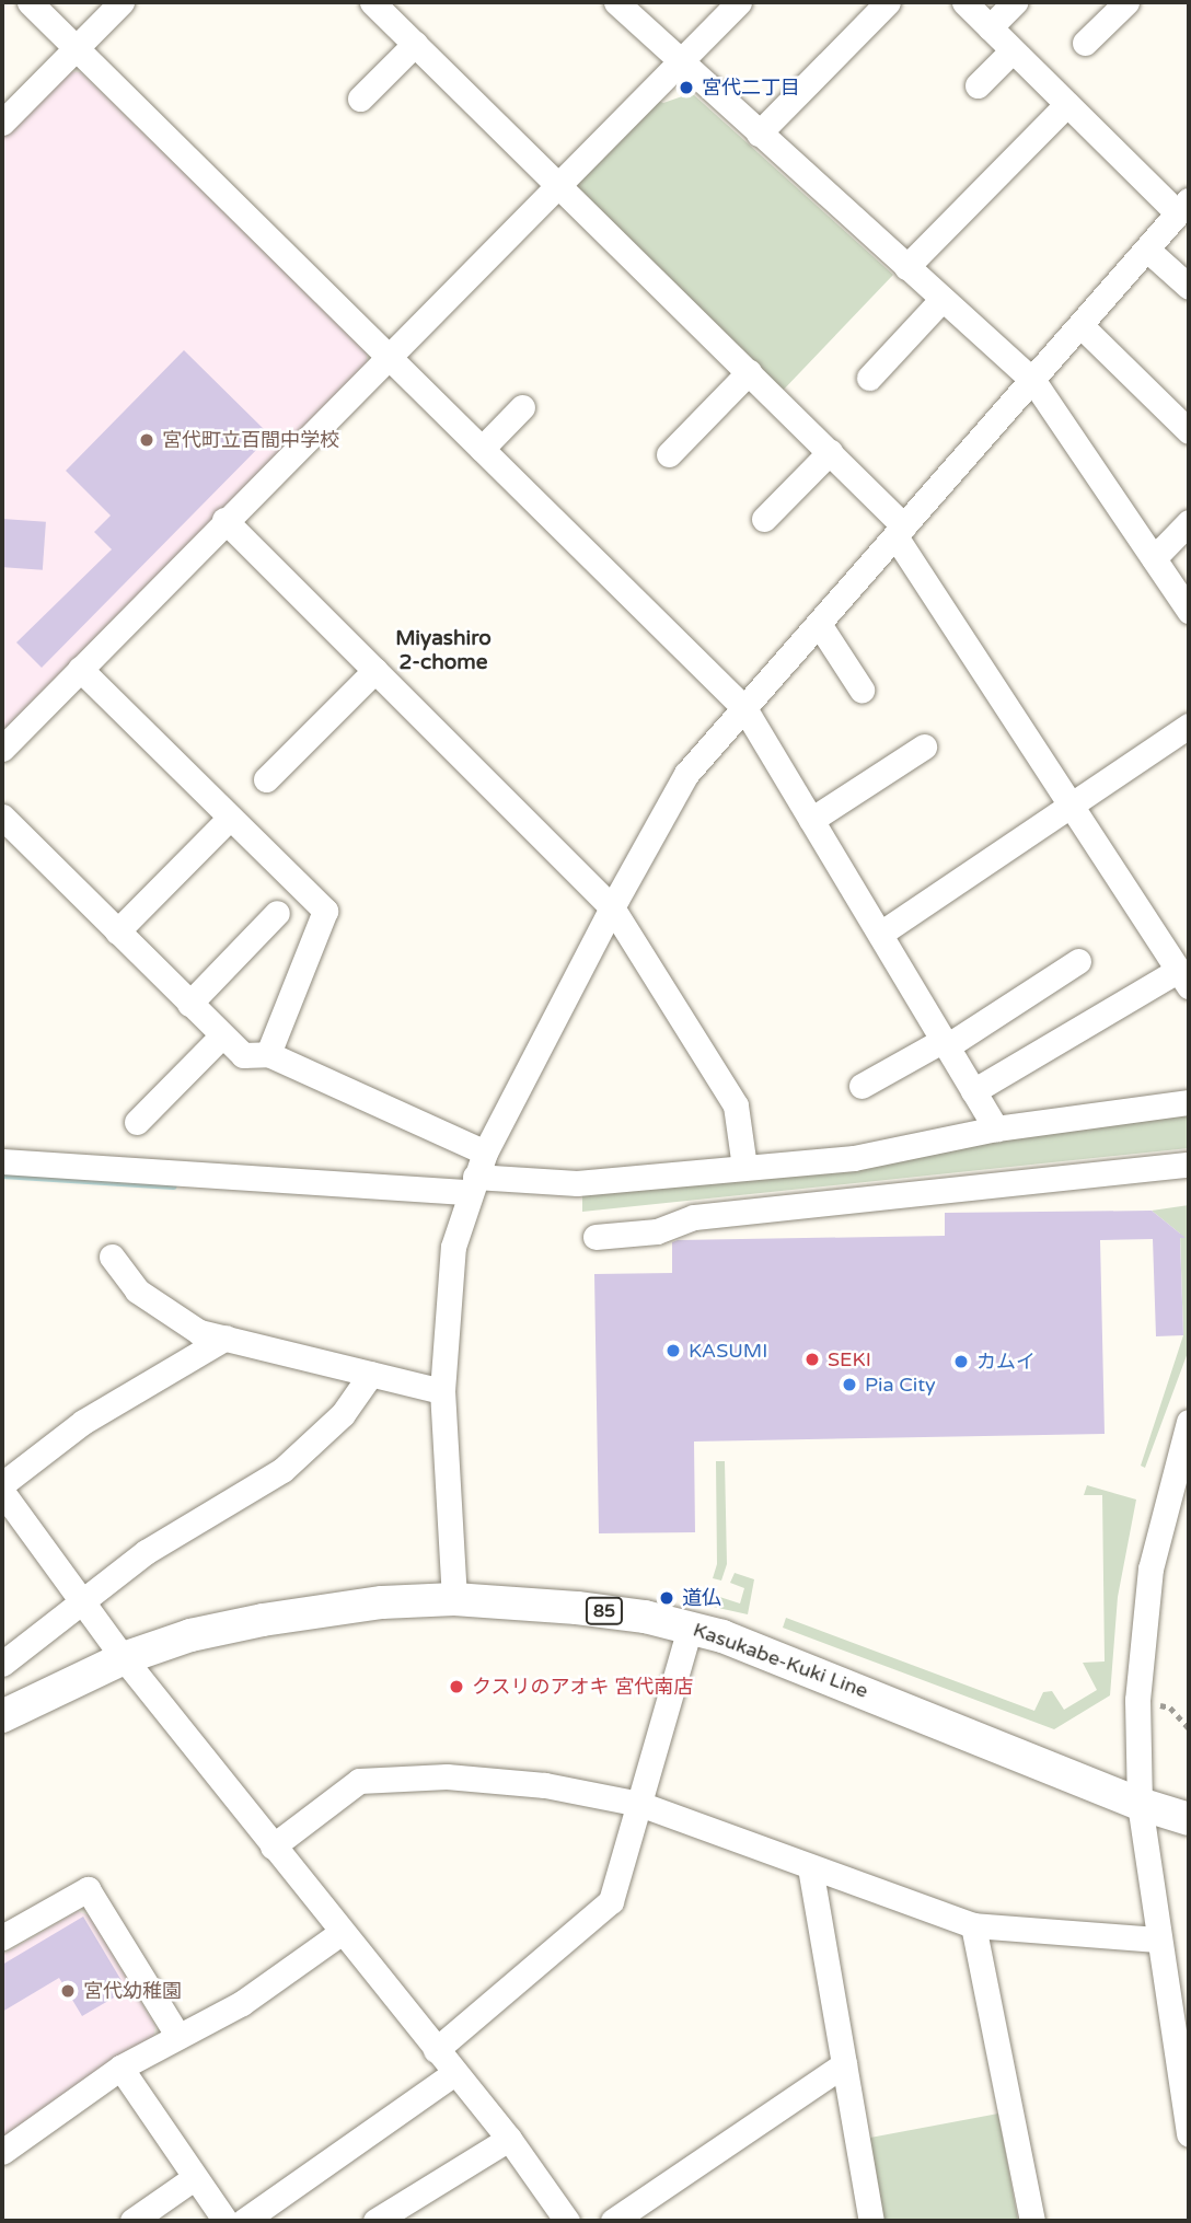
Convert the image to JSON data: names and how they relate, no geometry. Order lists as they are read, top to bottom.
{
  "streets": {
    "main road": ["85", "Kasukabe-Kuki Line"]
  },
  "districts": ["Miyashiro 2-chome"],
  "places": [
    "宮代二丁目",
    "宮代町立百間中学校",
    "KASUMI",
    "SEKI",
    "カムイ",
    "Pia City",
    "道仏",
    "クスリのアオキ 宮代南店",
    "宮代幼稚園"
  ]
}
